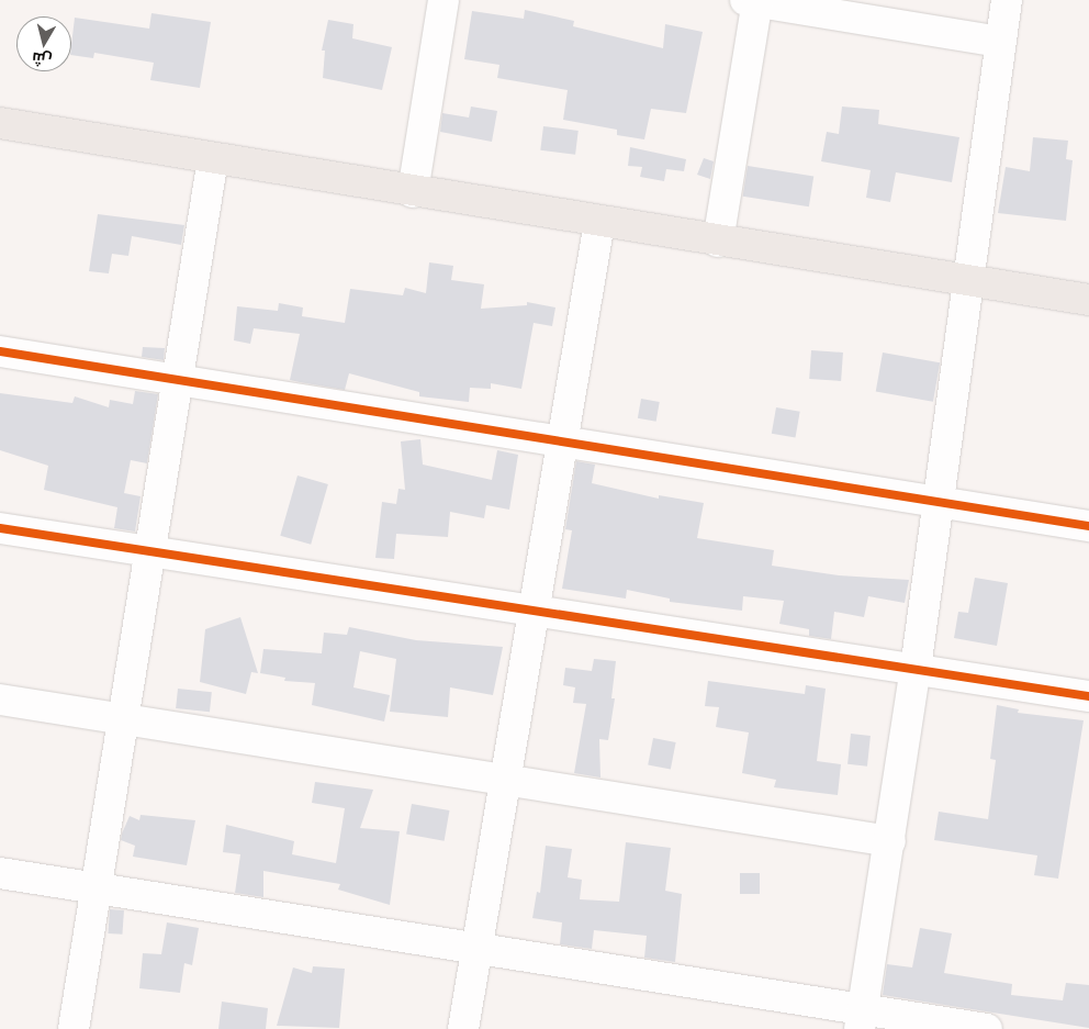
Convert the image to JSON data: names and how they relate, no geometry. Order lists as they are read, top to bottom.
{
  "north": "bottom"
}
